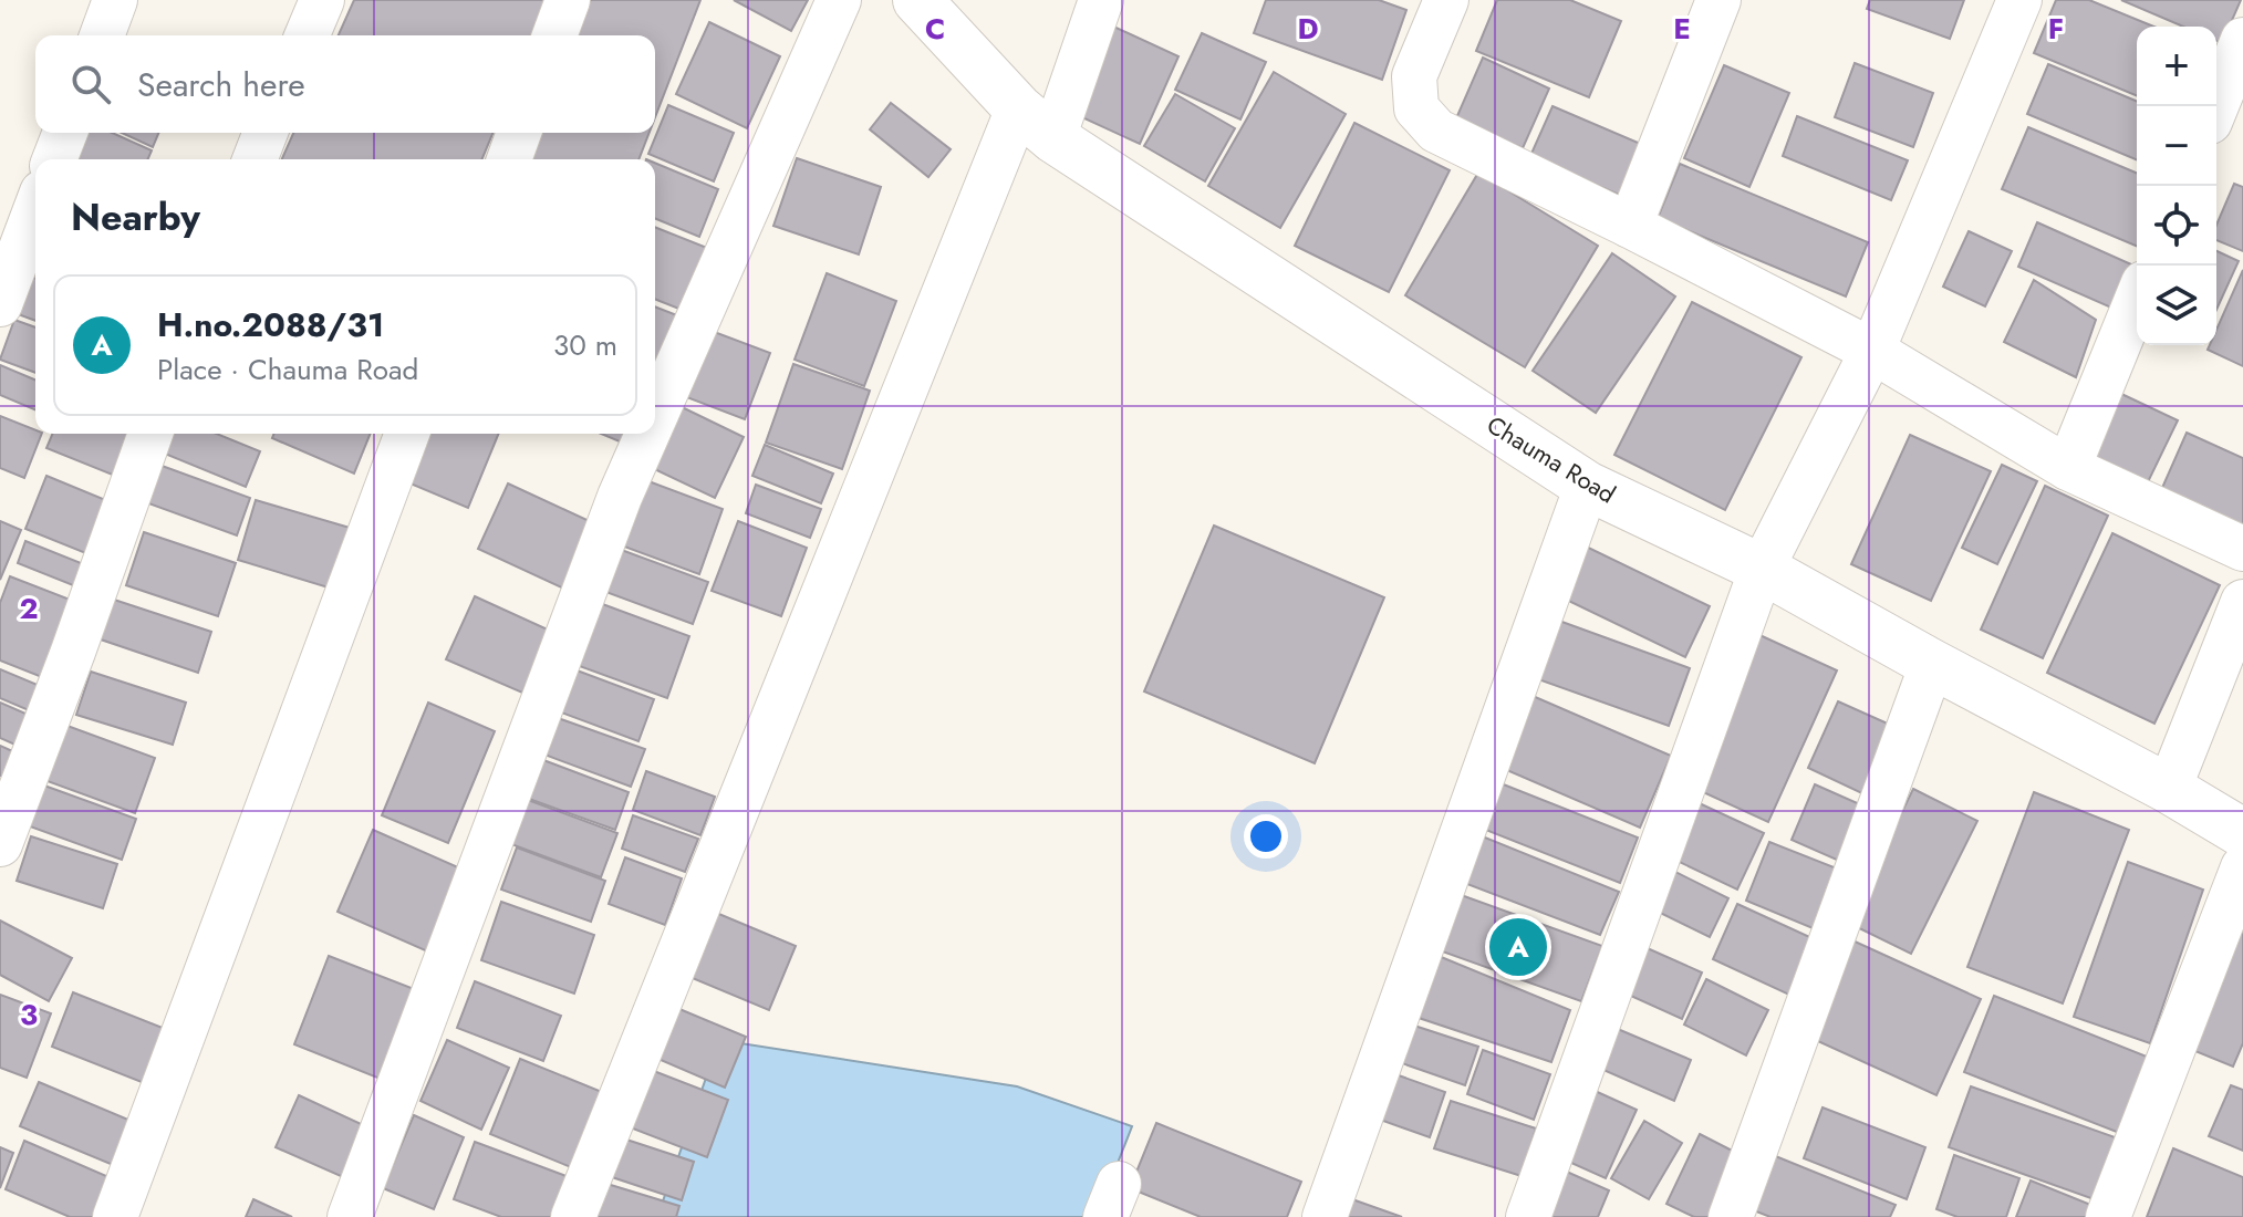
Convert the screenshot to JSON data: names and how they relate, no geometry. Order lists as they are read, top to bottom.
{
  "streets": {
    "street": ["Chauma Road"]
  },
  "page": {
    "map_buttons": ["+", "−"],
    "search": "Search here",
    "heading": "Nearby",
    "list": [
      {
        "mark": "A",
        "name": "H.no.2088/31",
        "note": "Place · Chauma Road",
        "value": "30 m"
      }
    ],
    "pins": "A"
  },
  "grid": {
    "columns": [
      "C",
      "D",
      "E",
      "F"
    ],
    "rows": ["2", "3"]
  }
}
